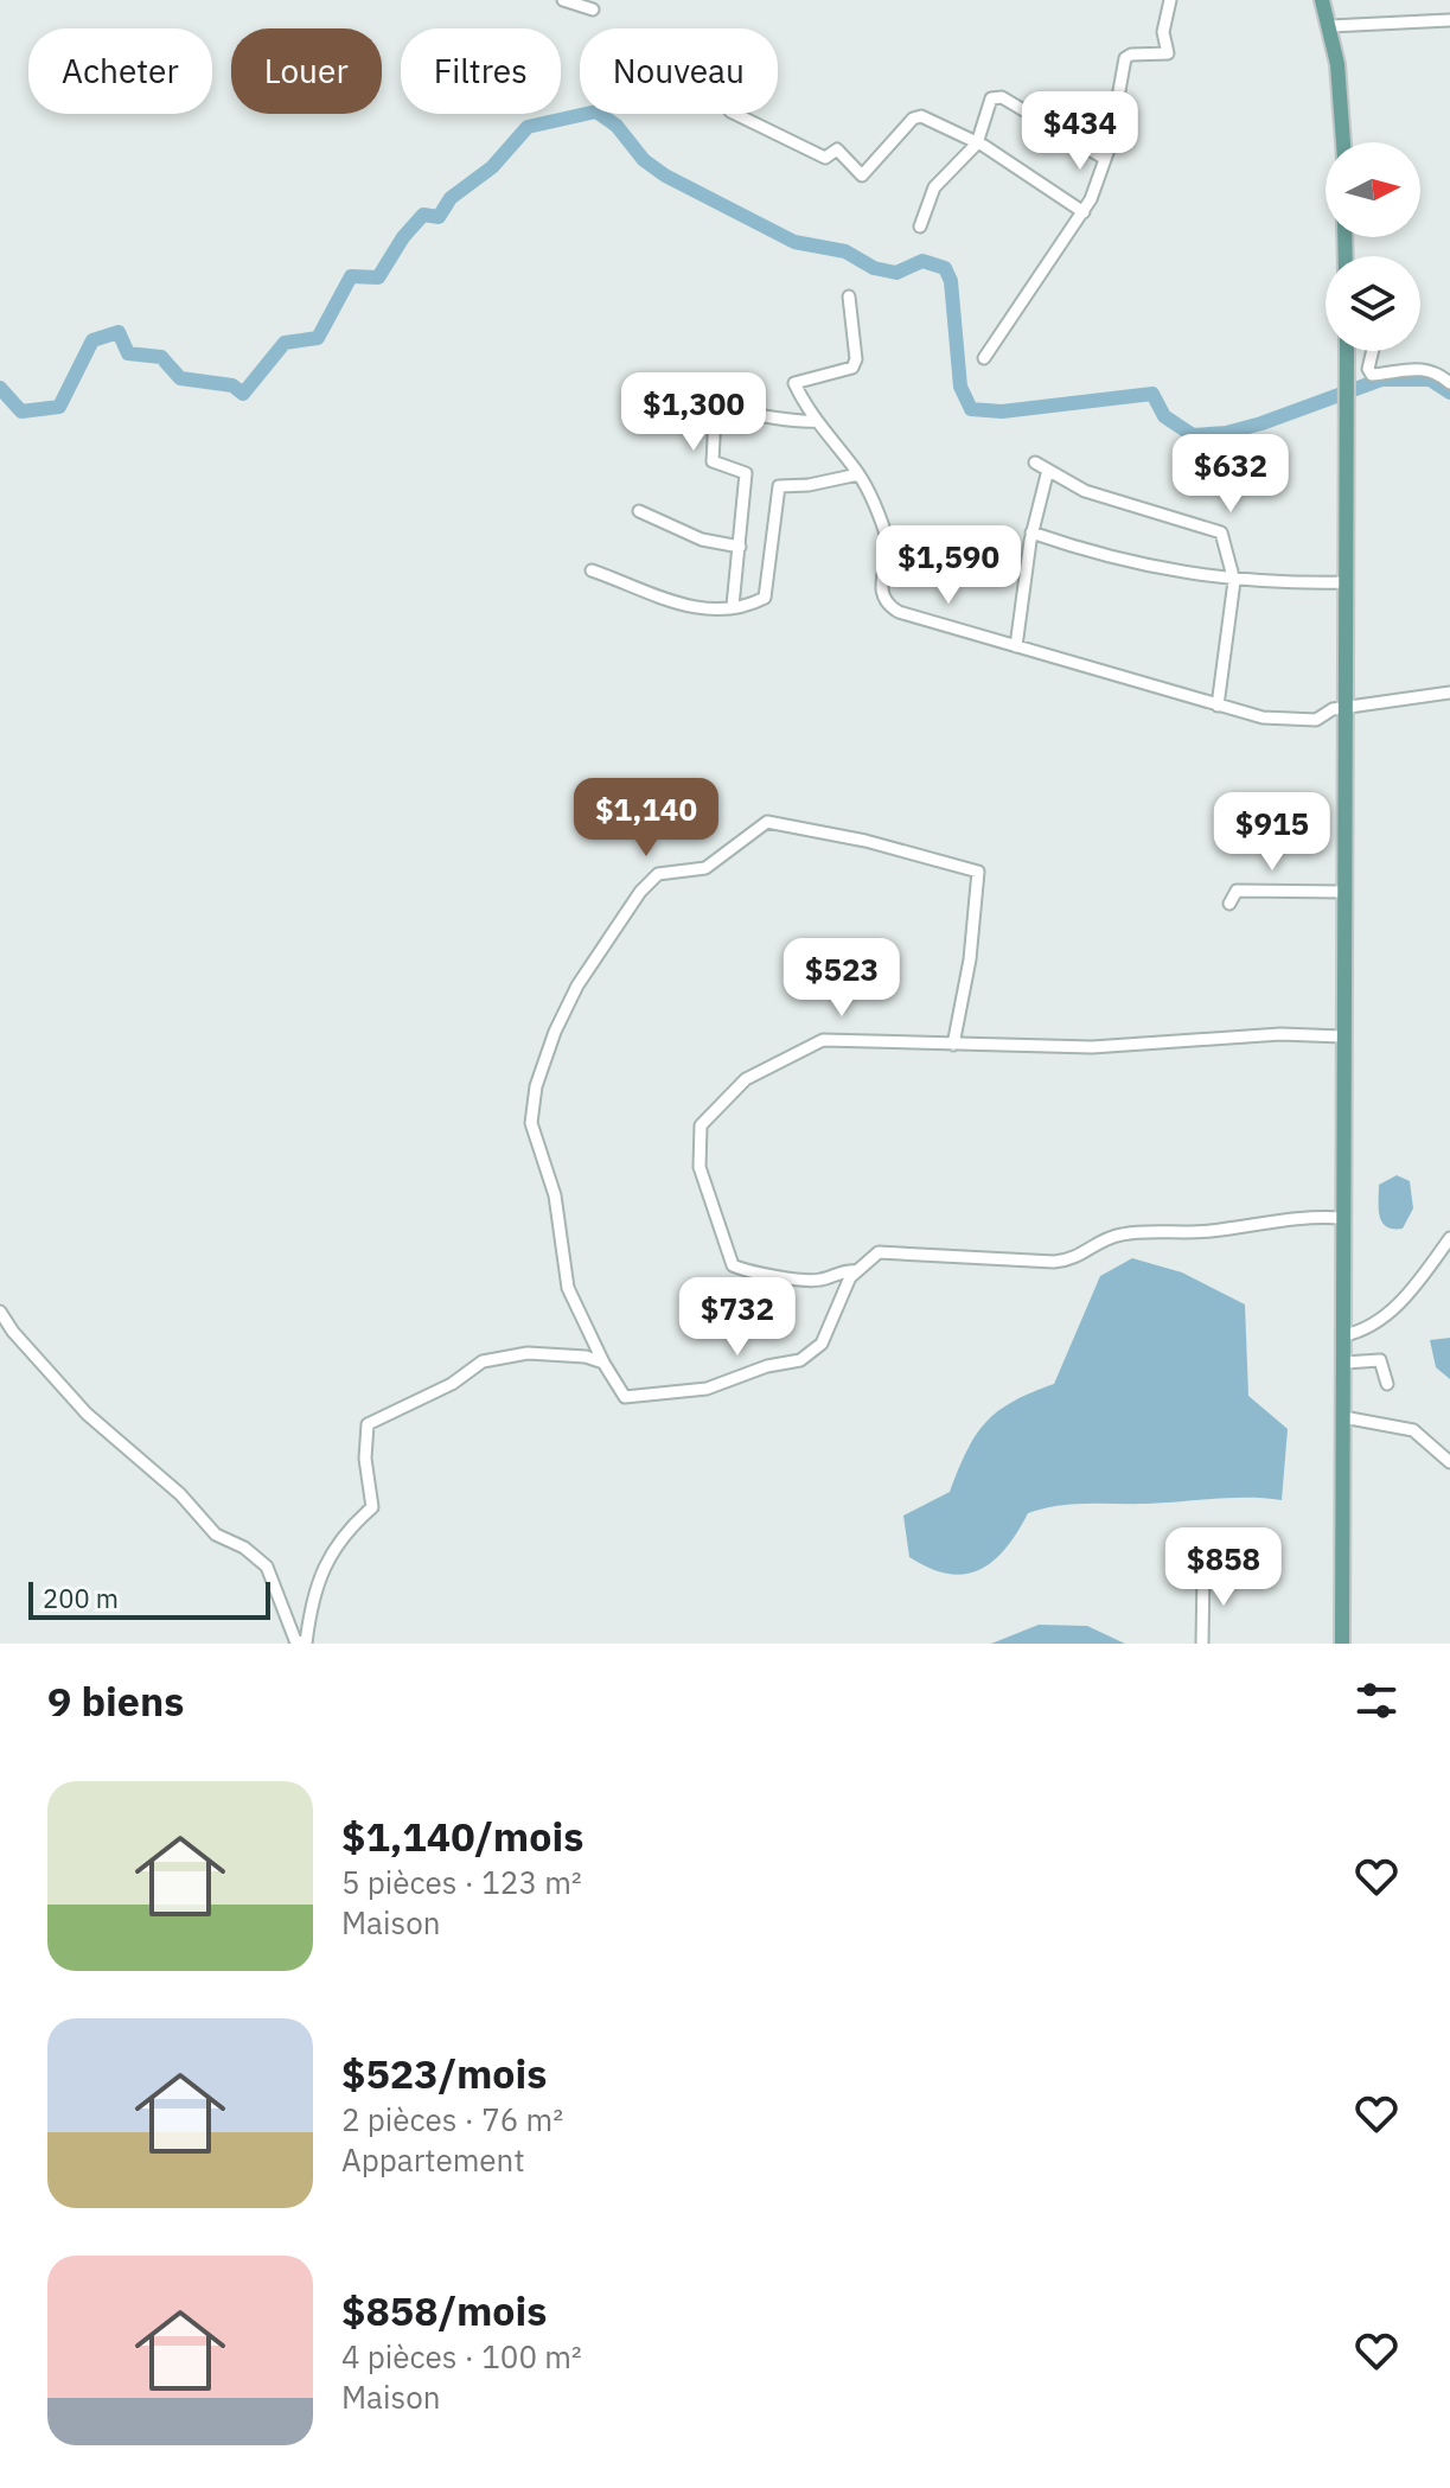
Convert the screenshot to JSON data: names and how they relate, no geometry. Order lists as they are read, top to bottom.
{
  "scale_bar": "200 m",
  "north": "right",
  "page": {
    "chip": [
      "Acheter",
      "Louer",
      "Filtres",
      "Nouveau"
    ],
    "price": [
      "$434",
      "$1,300",
      "$632",
      "$1,590",
      "$1,140",
      "$915",
      "$523",
      "$732",
      "$858"
    ],
    "scale": "200 m",
    "heading": "9 biens",
    "list": [
      {
        "name": "$1,140/mois",
        "note": "5 pièces · 123 m² · Maison"
      },
      {
        "name": "$523/mois",
        "note": "2 pièces · 76 m² · Appartement"
      },
      {
        "name": "$858/mois",
        "note": "4 pièces · 100 m² · Maison"
      }
    ]
  }
}
